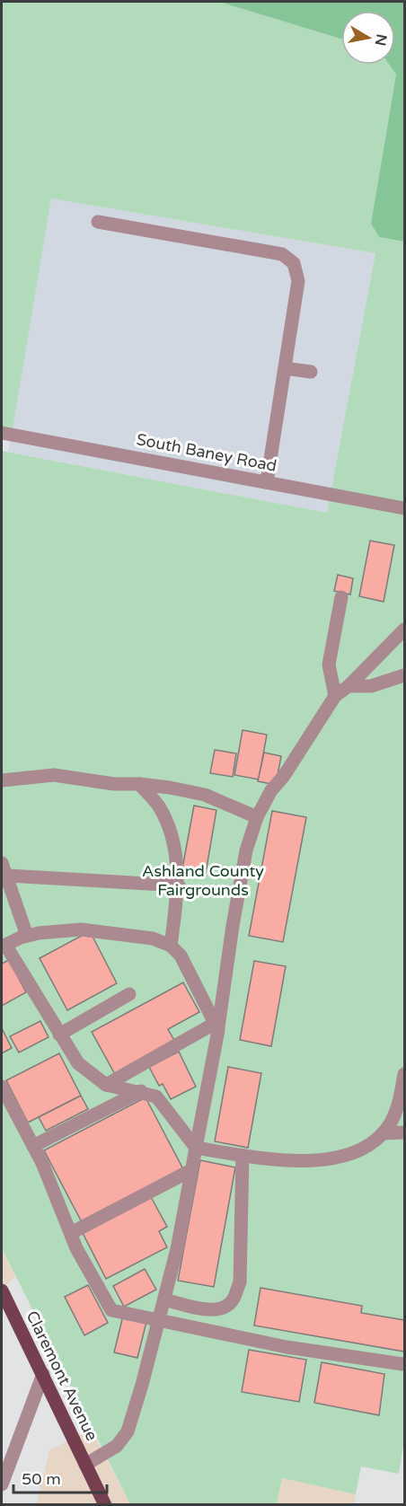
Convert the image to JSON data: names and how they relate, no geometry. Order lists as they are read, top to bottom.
{
  "streets": {
    "main road": ["Claremont Avenue"],
    "street": ["South Baney Road"]
  },
  "parks": ["Ashland County Fairgrounds"],
  "scale_bar": "50 m",
  "north": "right"
}
